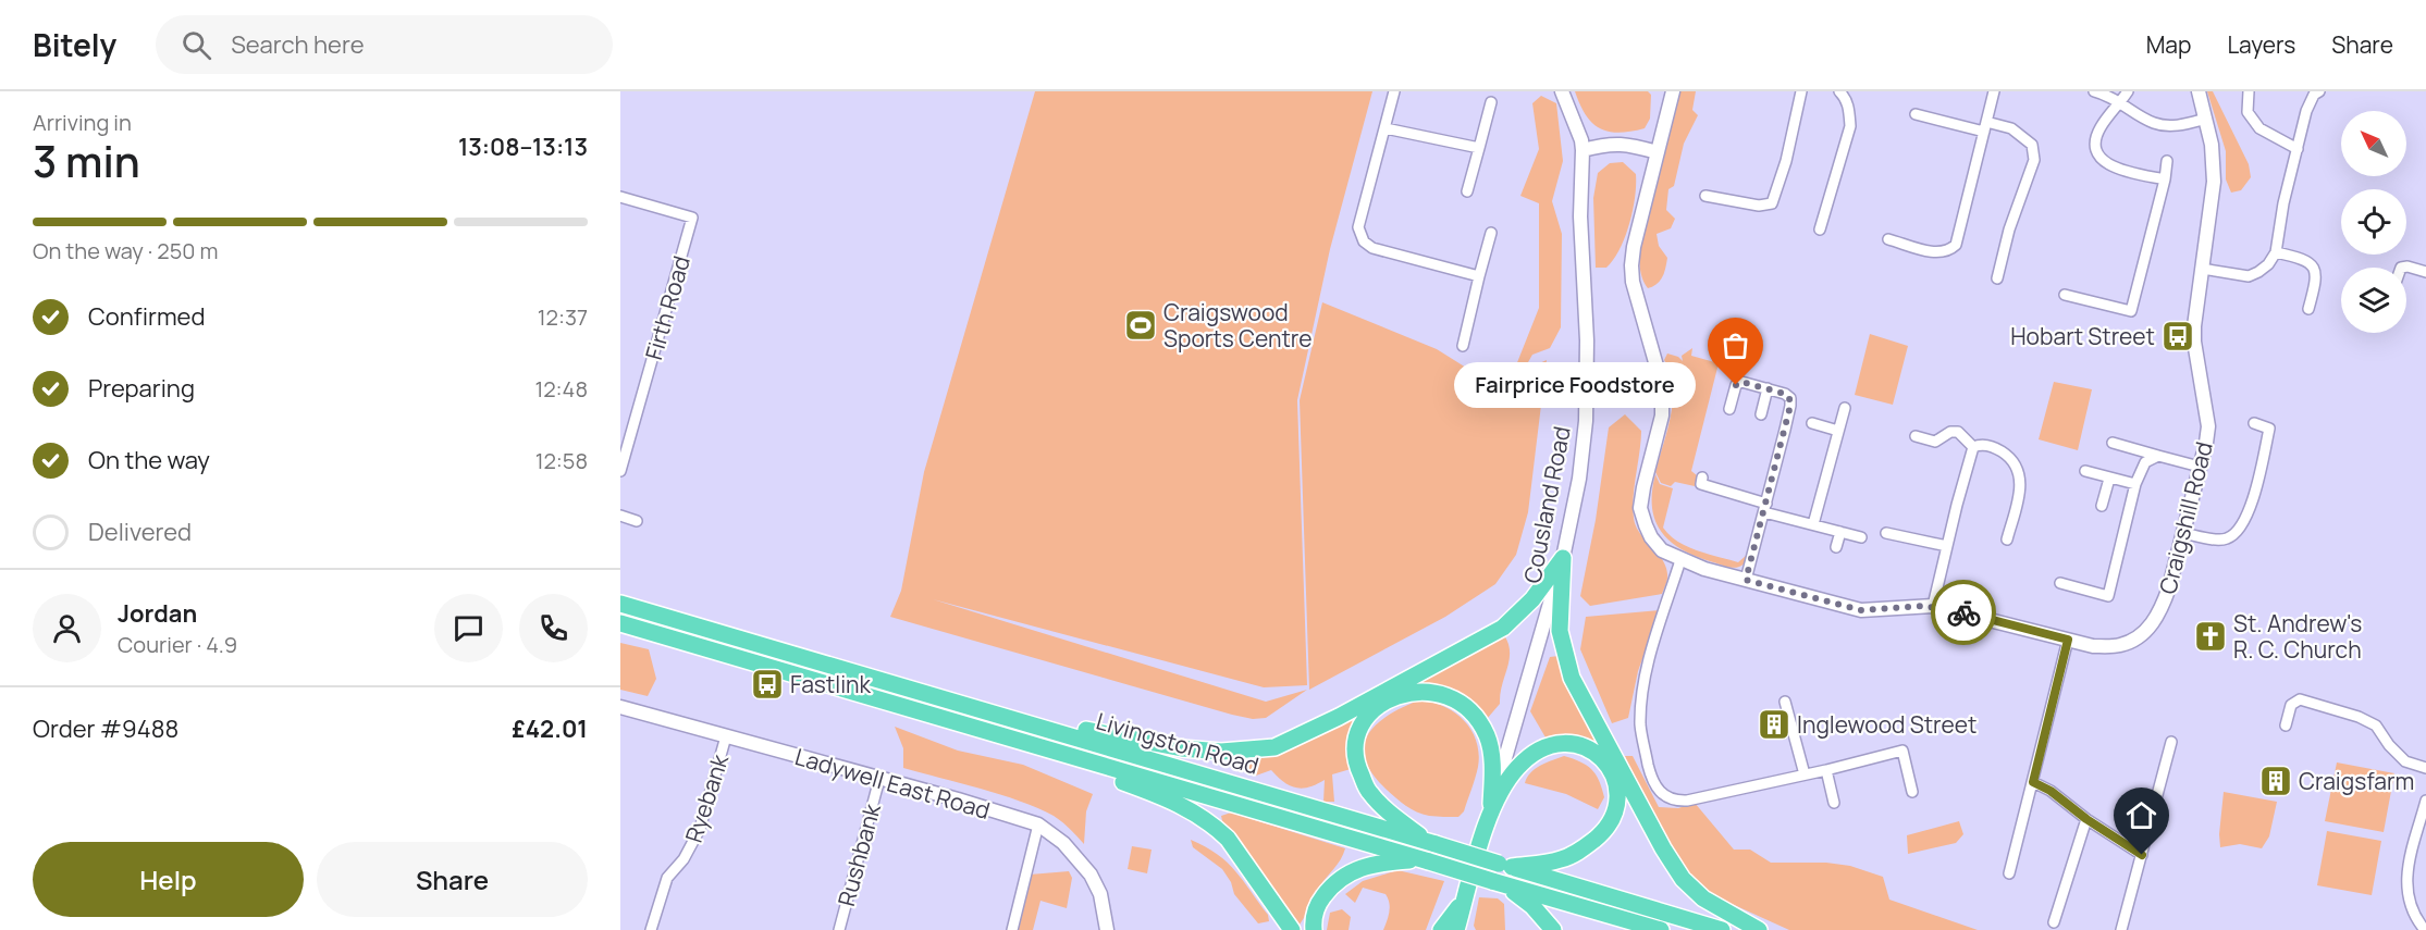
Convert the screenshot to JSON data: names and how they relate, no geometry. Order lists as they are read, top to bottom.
{
  "streets": {
    "main road": ["Cousland Road", "Livingston Road"],
    "street": [
      "Firth Road",
      "Craigshill Road",
      "Ladywell East Road",
      "Ryebank",
      "Rushbank"
    ]
  },
  "crossings": [
    ["Ladywell East Road", "Ryebank"],
    ["Ladywell East Road", "Rushbank"]
  ],
  "places": {
    "sports": ["Craigswood Sports Centre"],
    "bus stop": ["Hobart Street", "Fastlink"],
    "other": ["Fairprice Foodstore"],
    "church": ["St. Andrew's R. C. Church"],
    "building": ["Inglewood Street", "Craigsfarm"]
  },
  "north": "top left",
  "page": {
    "header": "Bitely",
    "search": "Search here",
    "nav": ["Map", "Layers", "Share"],
    "heading": ["3 min", "Arriving in", "13:08–13:13"],
    "panel": [
      "Jordan",
      "Courier · 4.9",
      "Order #9488",
      "£42.01"
    ],
    "bar": "On the way · 250 m",
    "list": [
      ["Confirmed", "12:37"],
      ["Preparing", "12:48"],
      ["On the way", "12:58"],
      "Delivered"
    ],
    "bubble": "Fairprice Foodstore",
    "buttons": ["Help", "Share"]
  }
}
